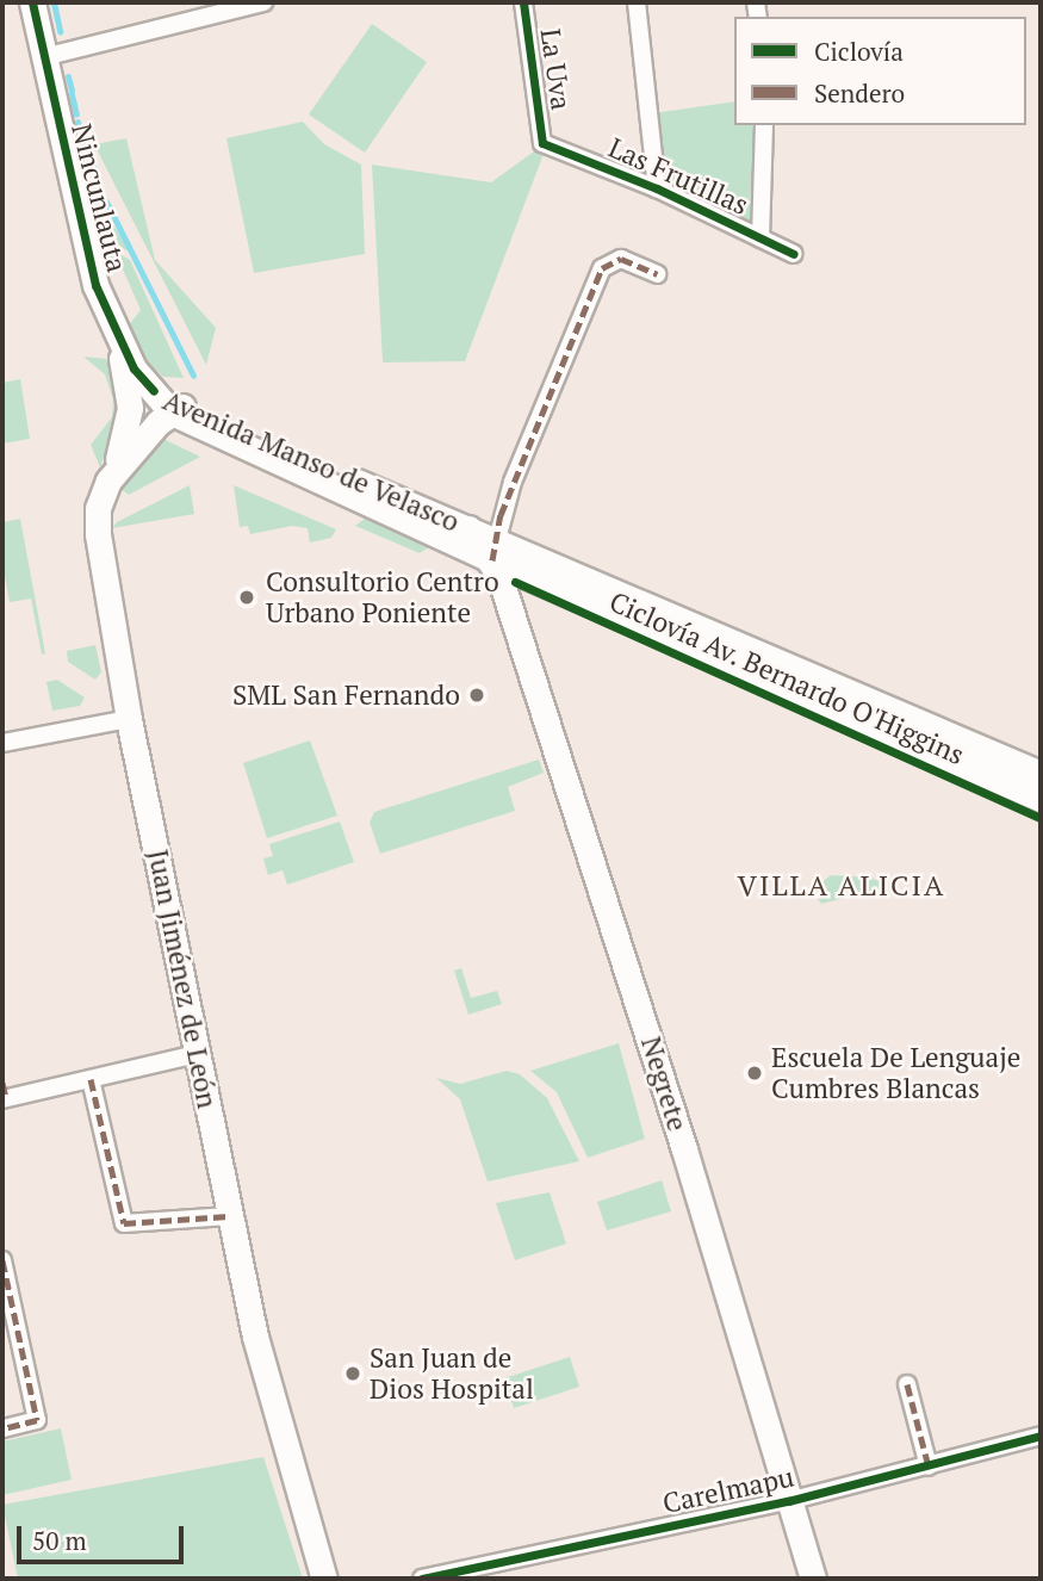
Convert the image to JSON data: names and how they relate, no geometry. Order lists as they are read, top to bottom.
{
  "streets": {
    "main road": [
      "Nincunlauta",
      "Avenida Manso de Velasco",
      "Juan Jiménez de León",
      "Negrete"
    ],
    "street": ["La Uva", "Las Frutillas", "Carelmapu"],
    "cycle path": ["Ciclovía Av. Bernardo O'Higgins"]
  },
  "crossings": [
    ["La Uva", "Las Frutillas"],
    ["Nincunlauta", "Avenida Manso de Velasco"],
    ["Avenida Manso de Velasco", "Juan Jiménez de León"],
    ["Avenida Manso de Velasco", "Negrete"],
    ["Negrete", "Carelmapu"]
  ],
  "districts": ["VILLA ALICIA"],
  "places": [
    "Consultorio Centro Urbano Poniente",
    "SML San Fernando",
    "Escuela De Lenguaje Cumbres Blancas",
    "San Juan de Dios Hospital"
  ],
  "legend": ["Ciclovía", "Sendero"],
  "scale_bar": "50 m"
}
